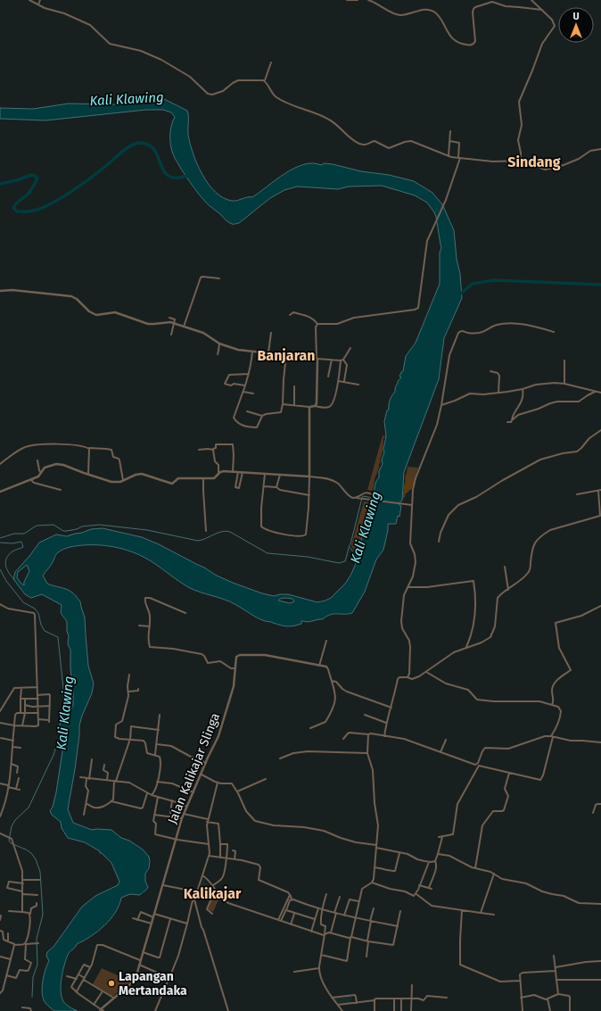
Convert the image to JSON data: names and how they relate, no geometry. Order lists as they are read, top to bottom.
{
  "streets": {
    "street": ["Jalan Kalikajar Slinga"]
  },
  "districts": ["Sindang", "Banjaran", "Kalikajar"],
  "water": ["Kali Klawing"],
  "places": ["Lapangan Mertandaka"],
  "north": "top"
}
